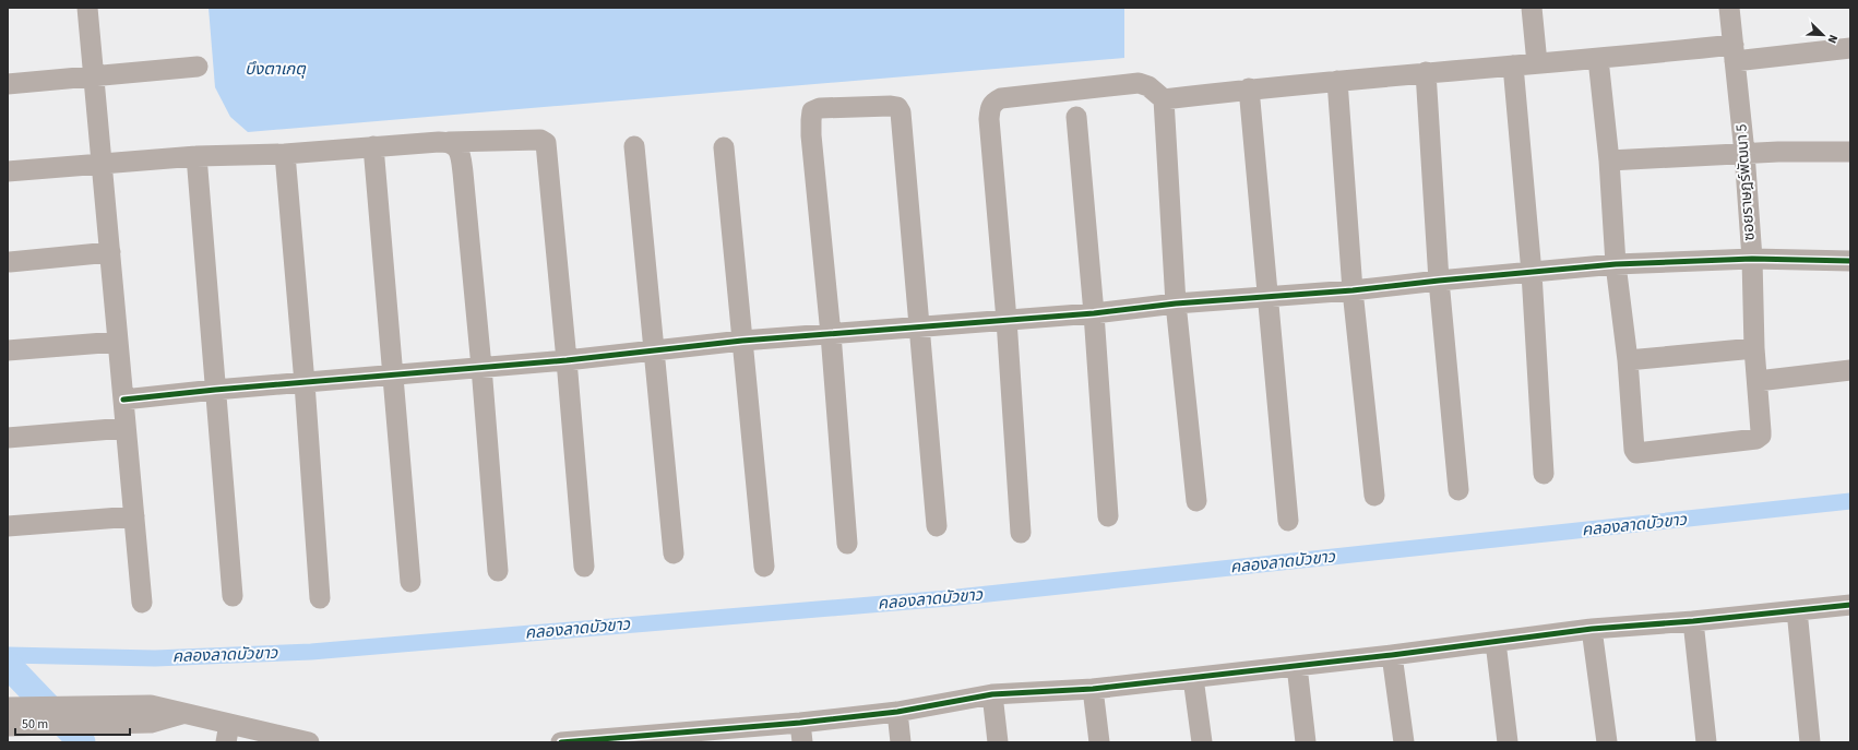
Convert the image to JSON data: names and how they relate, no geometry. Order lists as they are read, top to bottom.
{
  "streets": {
    "street": ["ซอยราษฎร์พัฒนา 5"]
  },
  "water": ["บึงตาเกตุ", "คลองลาดบัวขาว"],
  "scale_bar": "50 m",
  "north": "bottom right"
}
